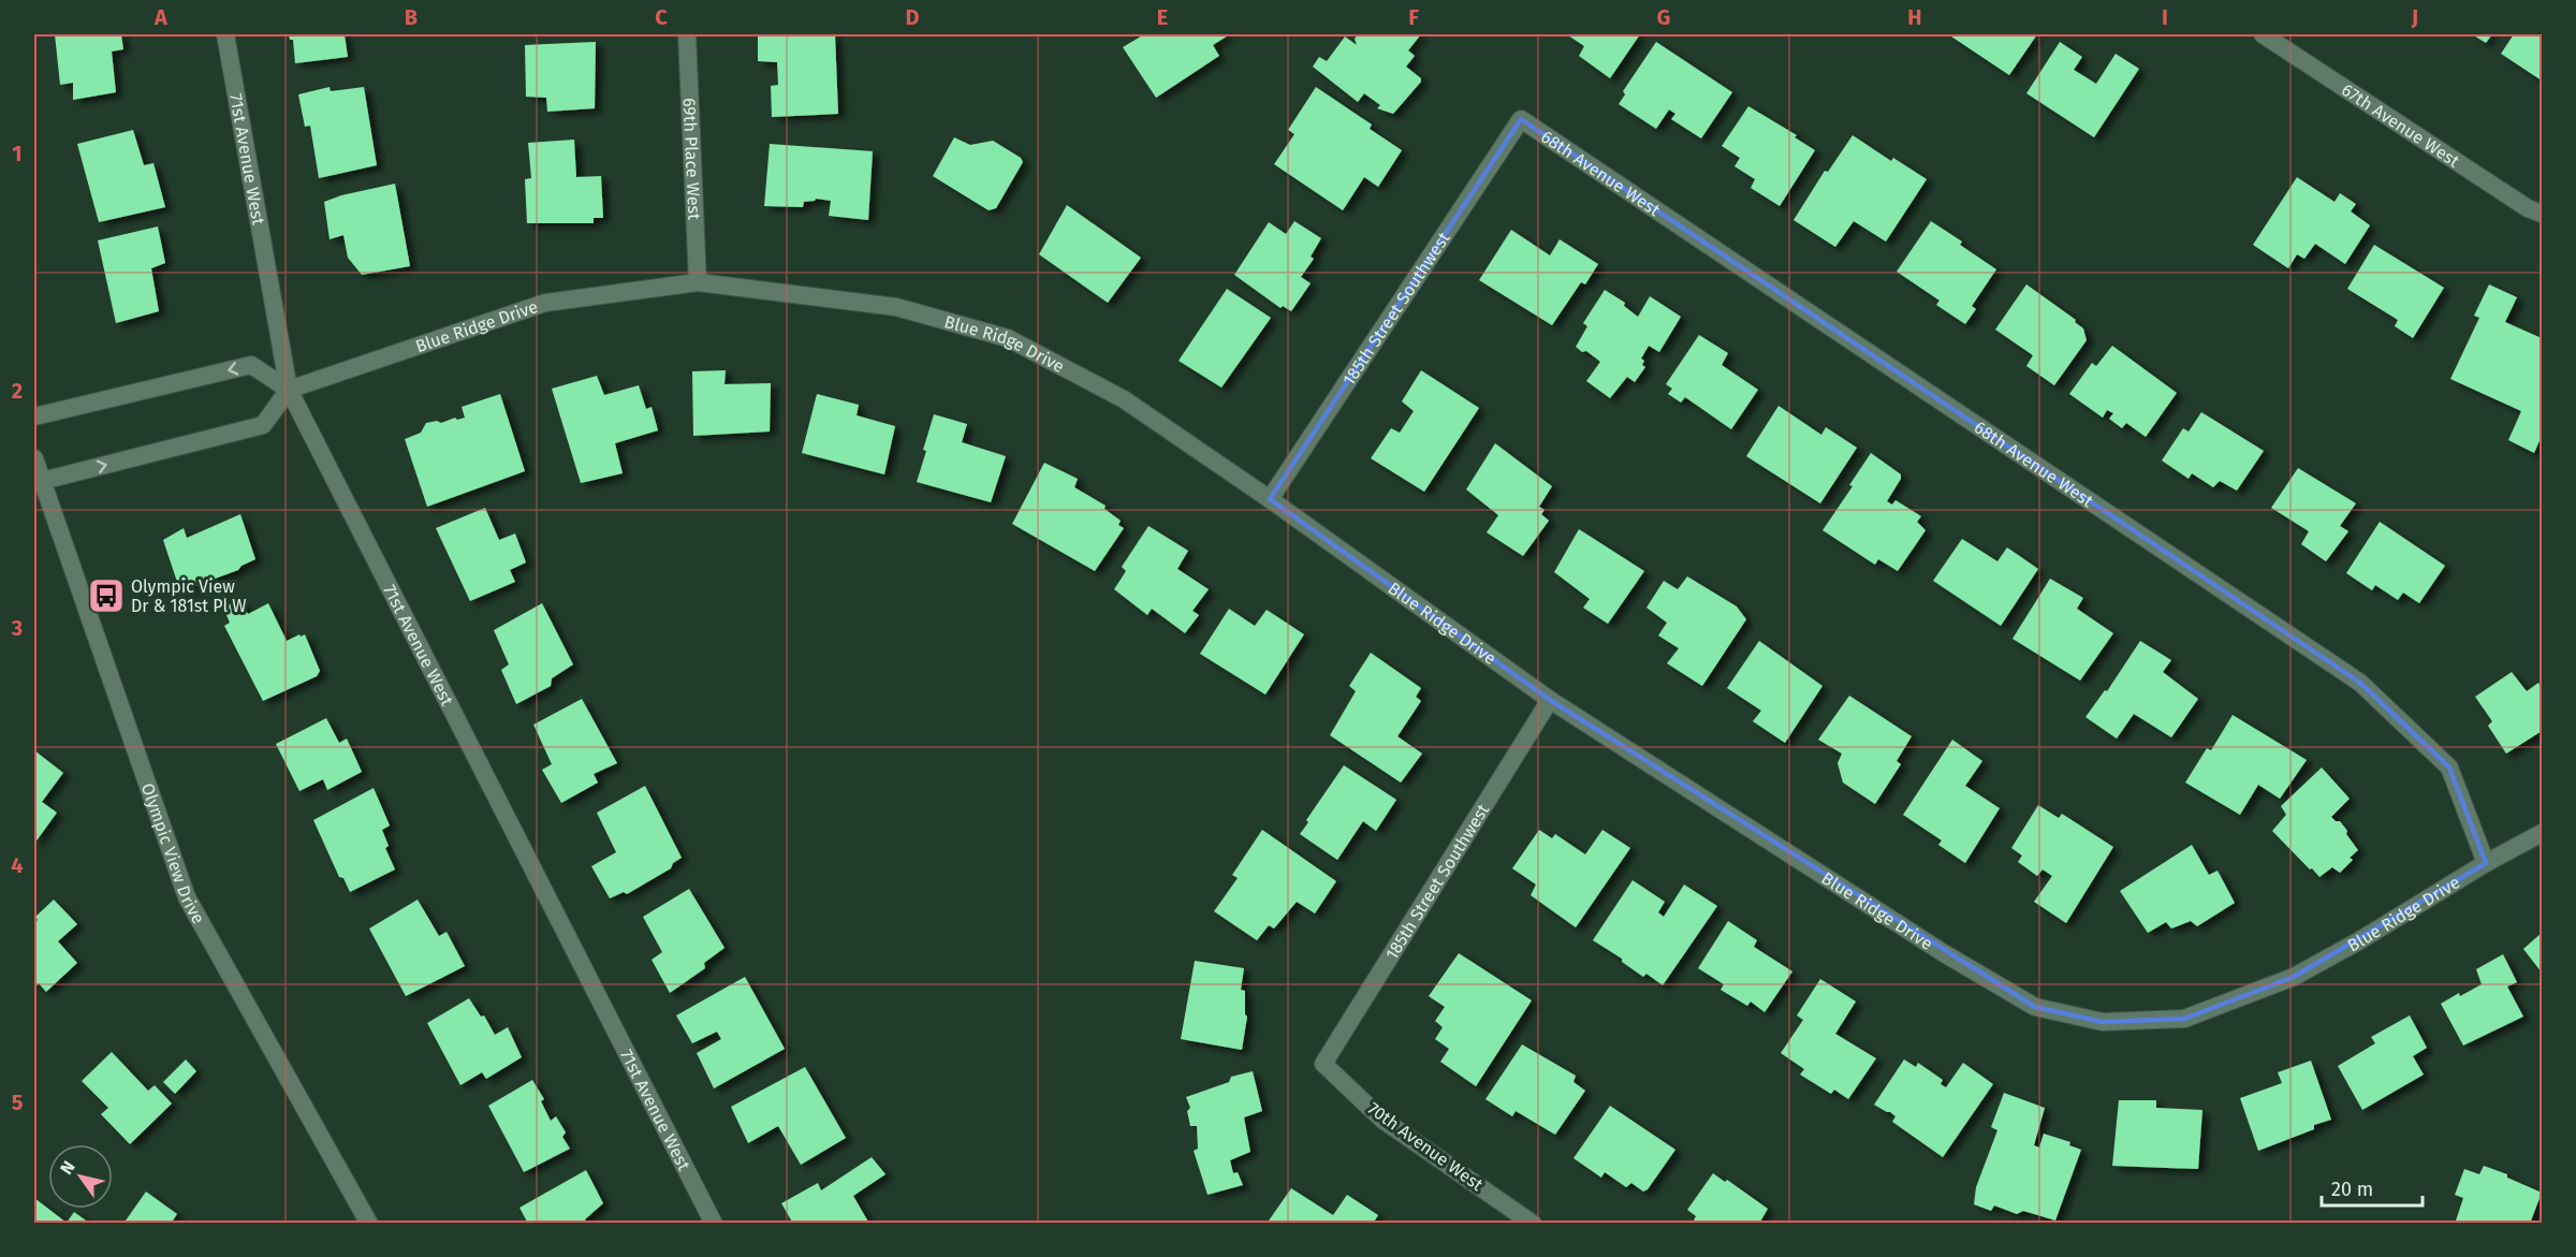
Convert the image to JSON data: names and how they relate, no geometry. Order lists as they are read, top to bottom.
{
  "streets": {
    "street": [
      "67th Avenue West",
      "69th Place West",
      "71st Avenue West",
      "68th Avenue West",
      "185th Street Southwest",
      "Blue Ridge Drive",
      "Olympic View Drive",
      "70th Avenue West"
    ]
  },
  "crossings": [
    ["69th Place West", "Blue Ridge Drive"],
    ["71st Avenue West", "Blue Ridge Drive"],
    ["68th Avenue West", "185th Street Southwest"],
    ["68th Avenue West", "Blue Ridge Drive"],
    ["185th Street Southwest", "Blue Ridge Drive"],
    ["185th Street Southwest", "70th Avenue West"]
  ],
  "places": {
    "bus stop": ["Olympic View Dr & 181st Pl W"]
  },
  "scale_bar": "20 m",
  "north": "top left",
  "grid": {
    "columns": [
      "A",
      "B",
      "C",
      "D",
      "E",
      "F",
      "G",
      "H",
      "I",
      "J"
    ],
    "rows": [
      "1",
      "2",
      "3",
      "4",
      "5"
    ]
  }
}
